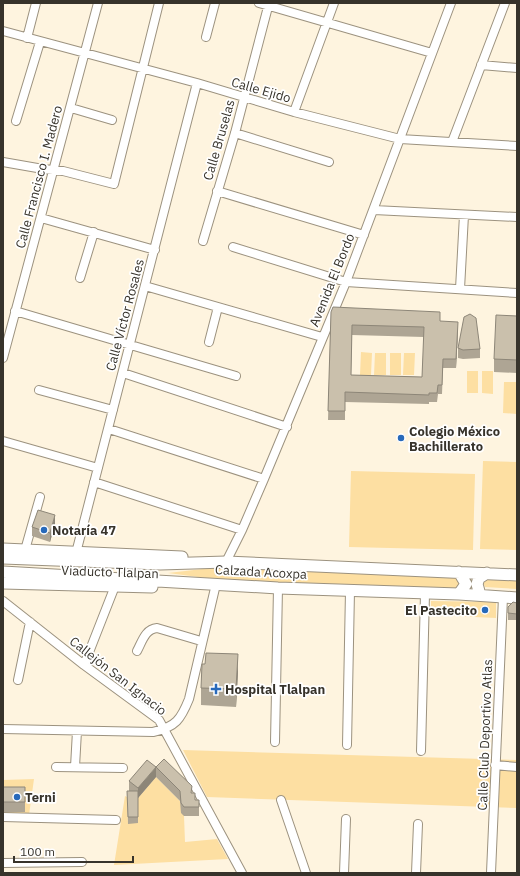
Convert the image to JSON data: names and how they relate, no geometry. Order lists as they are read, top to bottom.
{
  "streets": {
    "main road": ["Viaducto Tlalpan", "Calzada Acoxpa"],
    "street": [
      "Calle Ejido",
      "Calle Bruselas",
      "Calle Francisco I. Madero",
      "Avenida El Bordo",
      "Calle Víctor Rosales",
      "Callejón San Ignacio",
      "Calle Club Deportivo Atlas"
    ]
  },
  "crossings": [
    ["Calle Ejido", "Calle Bruselas"],
    ["Calle Ejido", "Calle Francisco I. Madero"],
    ["Calle Ejido", "Avenida El Bordo"],
    ["Calle Ejido", "Calle Víctor Rosales"],
    ["Avenida El Bordo", "Calzada Acoxpa"],
    ["Calle Víctor Rosales", "Viaducto Tlalpan"],
    ["Viaducto Tlalpan", "Calzada Acoxpa"],
    ["Calzada Acoxpa", "Calle Club Deportivo Atlas"]
  ],
  "places": {
    "other": [
      "Colegio México Bachillerato",
      "Notaría 47",
      "El Pastecito",
      "Terni"
    ],
    "health": ["Hospital Tlalpan"]
  },
  "scale_bar": "100 m"
}
